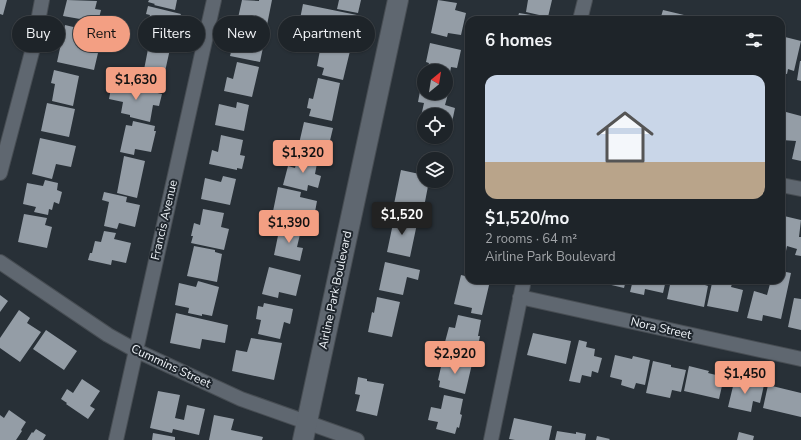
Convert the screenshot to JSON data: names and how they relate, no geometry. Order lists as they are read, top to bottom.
{
  "streets": {
    "street": [
      "Francis Avenue",
      "Airline Park Boulevard",
      "Nora Street",
      "Cummins Street"
    ]
  },
  "crossings": [
    ["Francis Avenue", "Cummins Street"],
    ["Airline Park Boulevard", "Cummins Street"]
  ],
  "north": "top right",
  "page": {
    "chip": [
      "Buy",
      "Rent",
      "Filters",
      "New",
      "Apartment"
    ],
    "heading": "6 homes",
    "list": [
      {
        "name": "$1,520/mo",
        "note": "2 rooms · 64 m² · Airline Park Boulevard"
      }
    ],
    "price": [
      "$1,630",
      "$1,320",
      "$1,520",
      "$1,390",
      "$2,920",
      "$1,450"
    ]
  }
}
